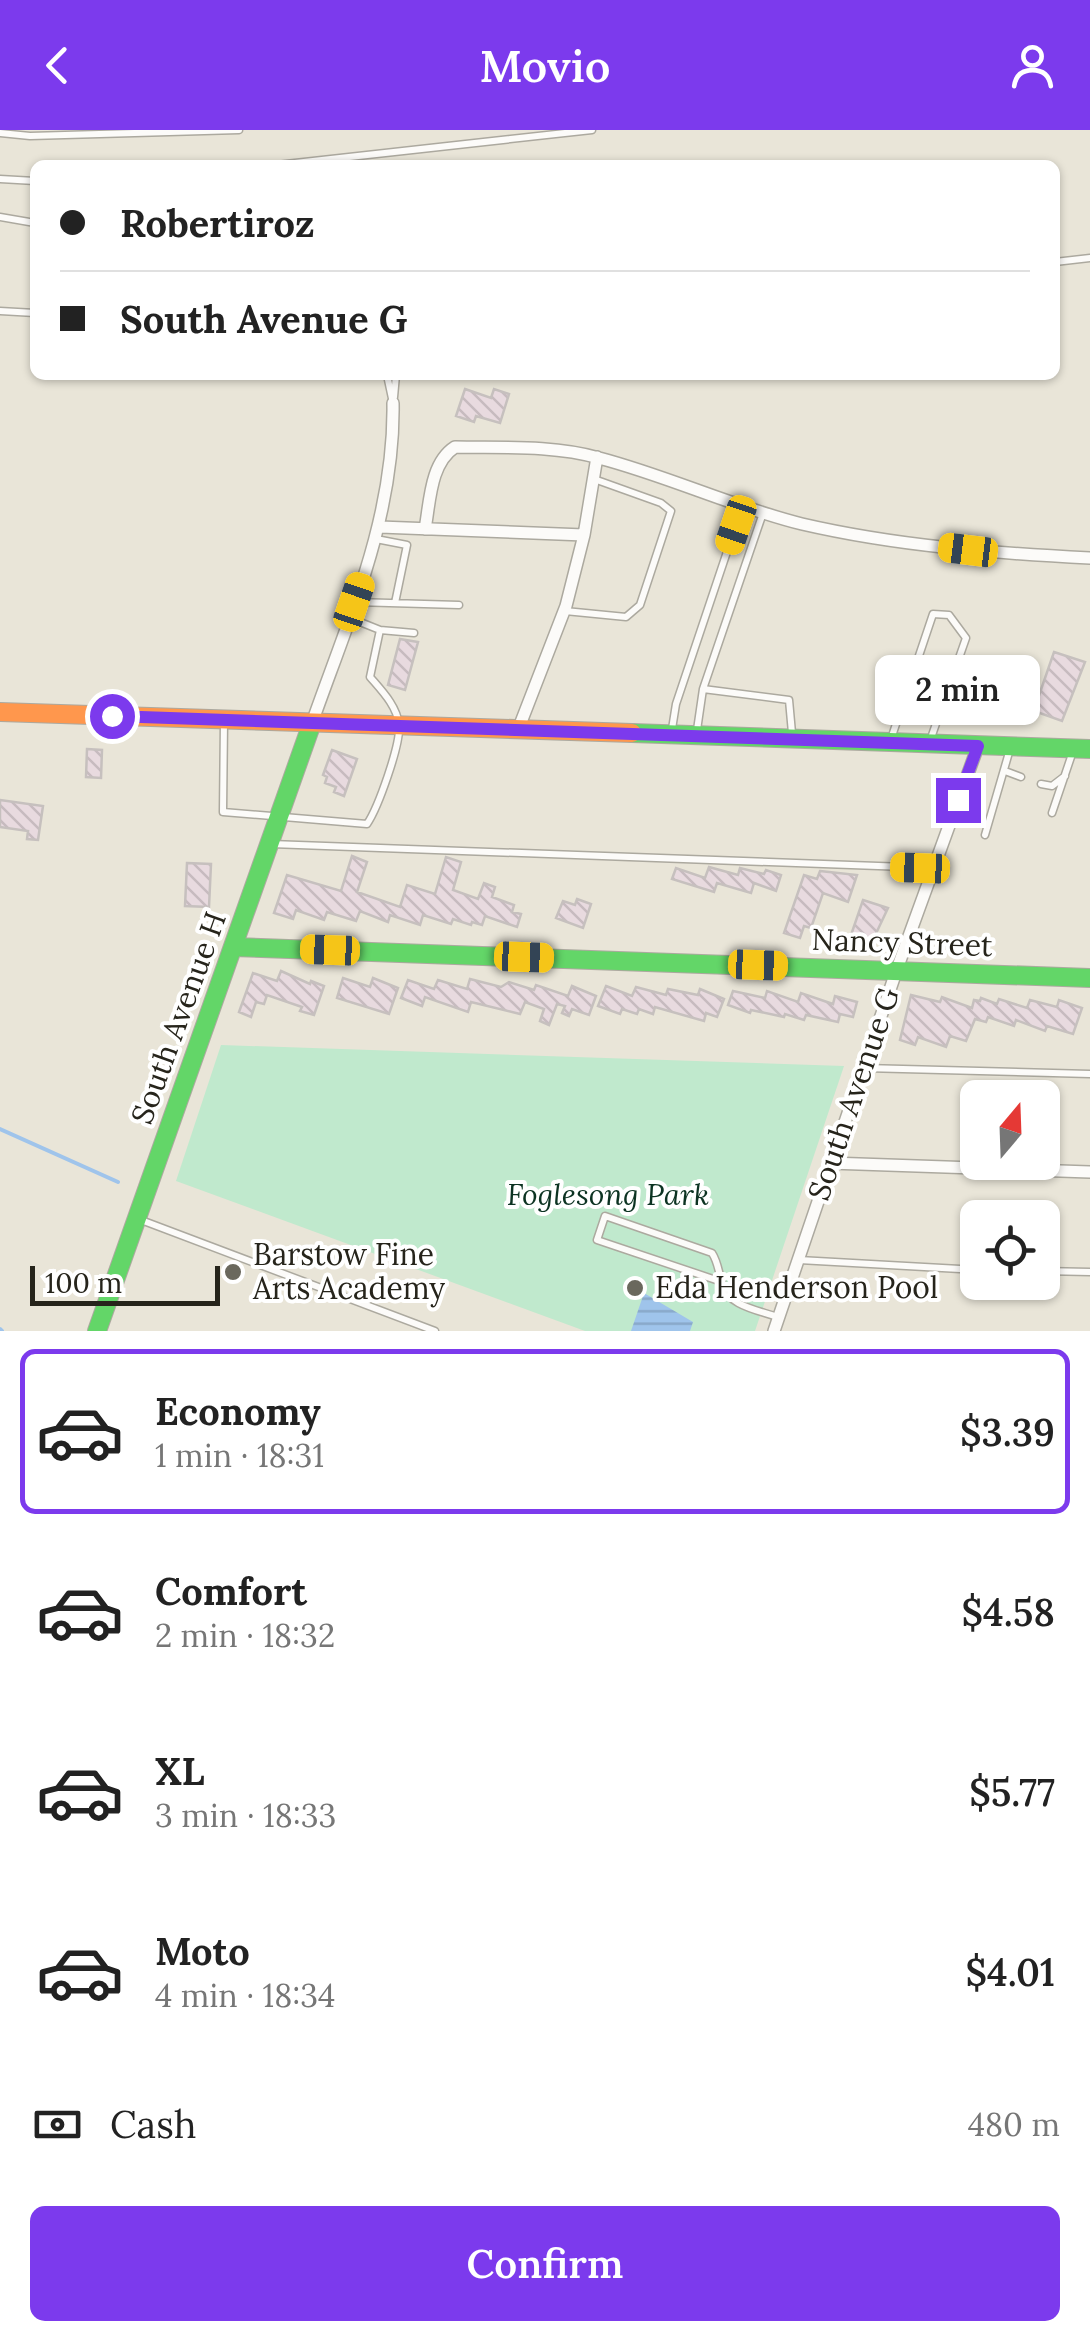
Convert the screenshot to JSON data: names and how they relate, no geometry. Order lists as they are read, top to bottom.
{
  "streets": {
    "street": ["Nancy Street", "South Avenue H", "South Avenue G"]
  },
  "crossings": [
    ["Nancy Street", "South Avenue H"],
    ["Nancy Street", "South Avenue G"]
  ],
  "parks": ["Foglesong Park"],
  "places": ["Barstow Fine Arts Academy", "Eda Henderson Pool"],
  "scale_bar": "100 m",
  "north": "top",
  "page": {
    "header": "Movio",
    "banner": ["Robertiroz", "South Avenue G"],
    "bubble": "2 min",
    "scale": "100 m",
    "list": [
      {
        "name": "Economy",
        "note": "1 min · 18:31",
        "value": "$3.39"
      },
      {
        "name": "Comfort",
        "note": "2 min · 18:32",
        "value": "$4.58"
      },
      {
        "name": "XL",
        "note": "3 min · 18:33",
        "value": "$5.77"
      },
      {
        "name": "Moto",
        "note": "4 min · 18:34",
        "value": "$4.01"
      }
    ],
    "pay": ["Cash", "480 m"],
    "buttons": "Confirm"
  }
}
